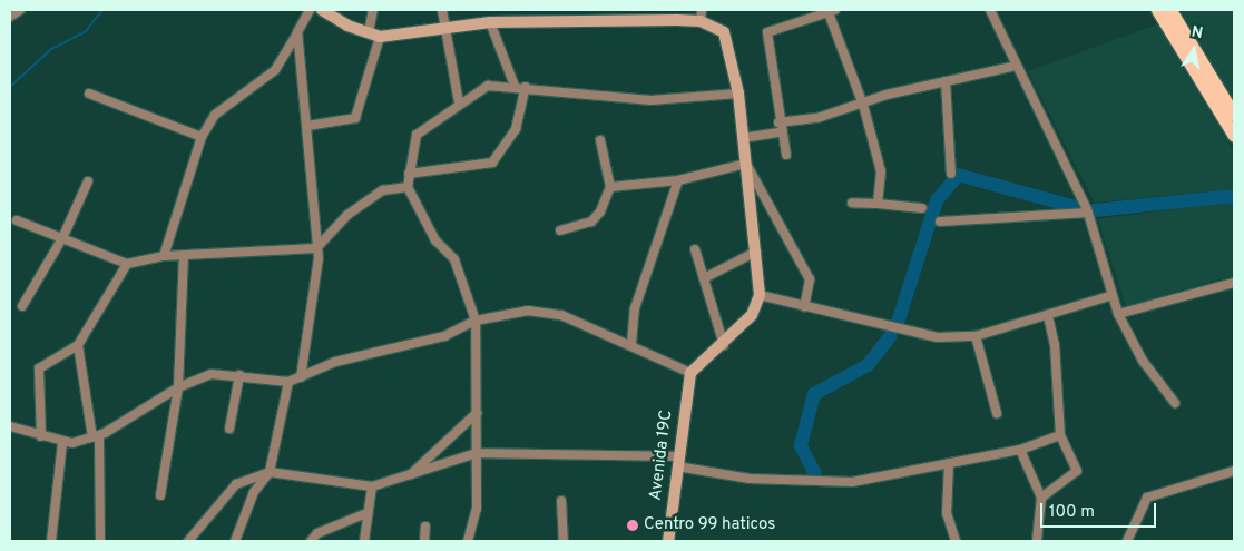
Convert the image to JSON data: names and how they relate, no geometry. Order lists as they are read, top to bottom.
{
  "streets": {
    "street": ["Avenida 19C"]
  },
  "places": ["Centro 99 haticos"],
  "scale_bar": "100 m",
  "north": "top"
}
